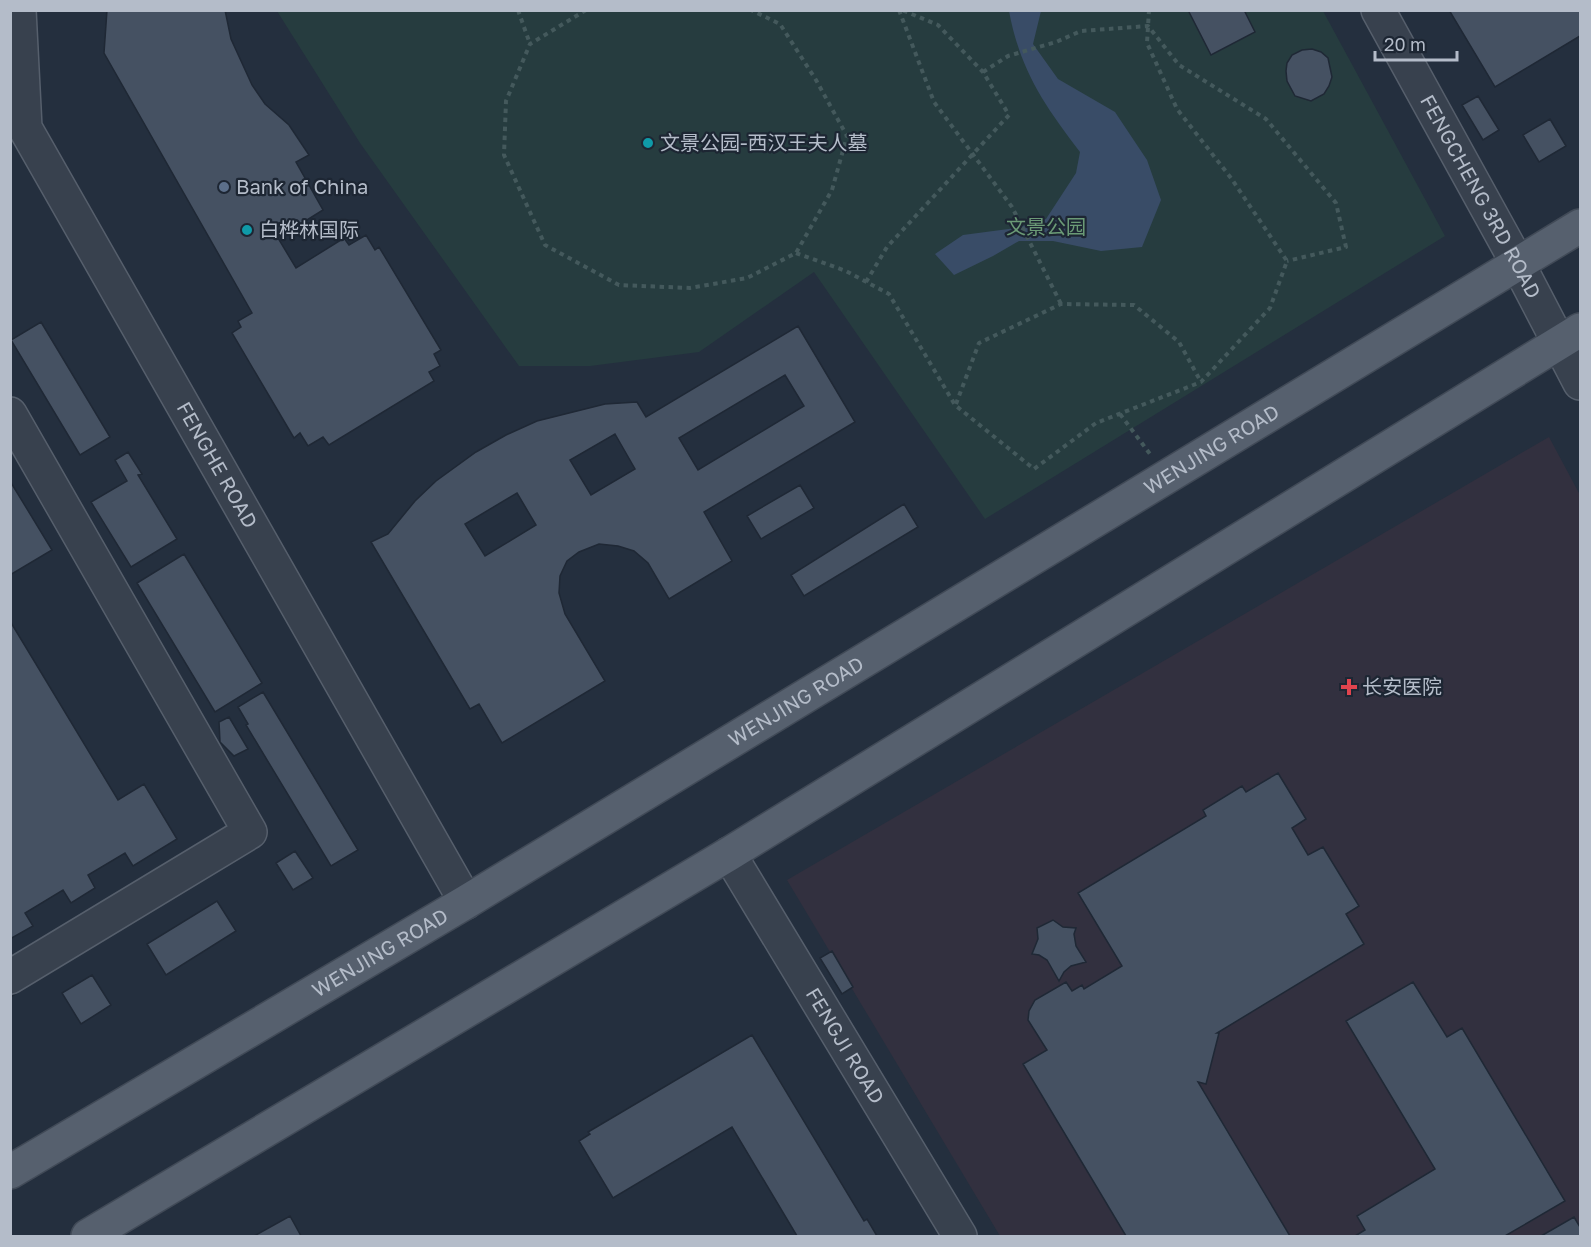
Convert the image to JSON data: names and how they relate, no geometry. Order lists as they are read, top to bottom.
{
  "streets": {
    "main road": ["WENJING ROAD"],
    "street": ["FENGCHENG 3RD ROAD", "FENGHE ROAD", "FENGJI ROAD"]
  },
  "crossings": [
    ["FENGCHENG 3RD ROAD", "WENJING ROAD"],
    ["WENJING ROAD", "FENGHE ROAD"]
  ],
  "parks": ["文景公园"],
  "places": {
    "other": ["文景公园-西汉王夫人墓", "Bank of China", "白桦林国际"],
    "health": ["长安医院"]
  },
  "scale_bar": "20 m"
}
